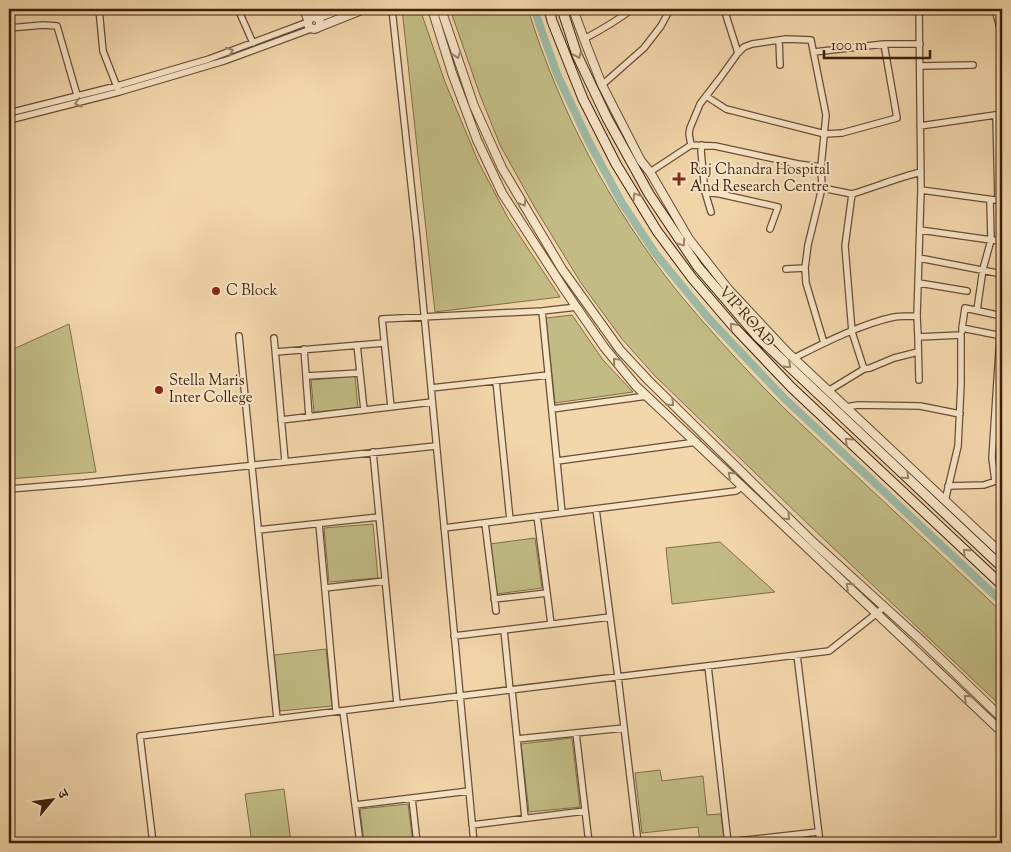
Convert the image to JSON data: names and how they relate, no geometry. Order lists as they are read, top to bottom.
{
  "streets": {
    "main road": ["VIP ROAD"]
  },
  "places": {
    "health": ["Raj Chandra Hospital And Research Centre"],
    "other": ["C Block", "Stella Maris Inter College"]
  },
  "scale_bar": "100 m",
  "north": "top right"
}
